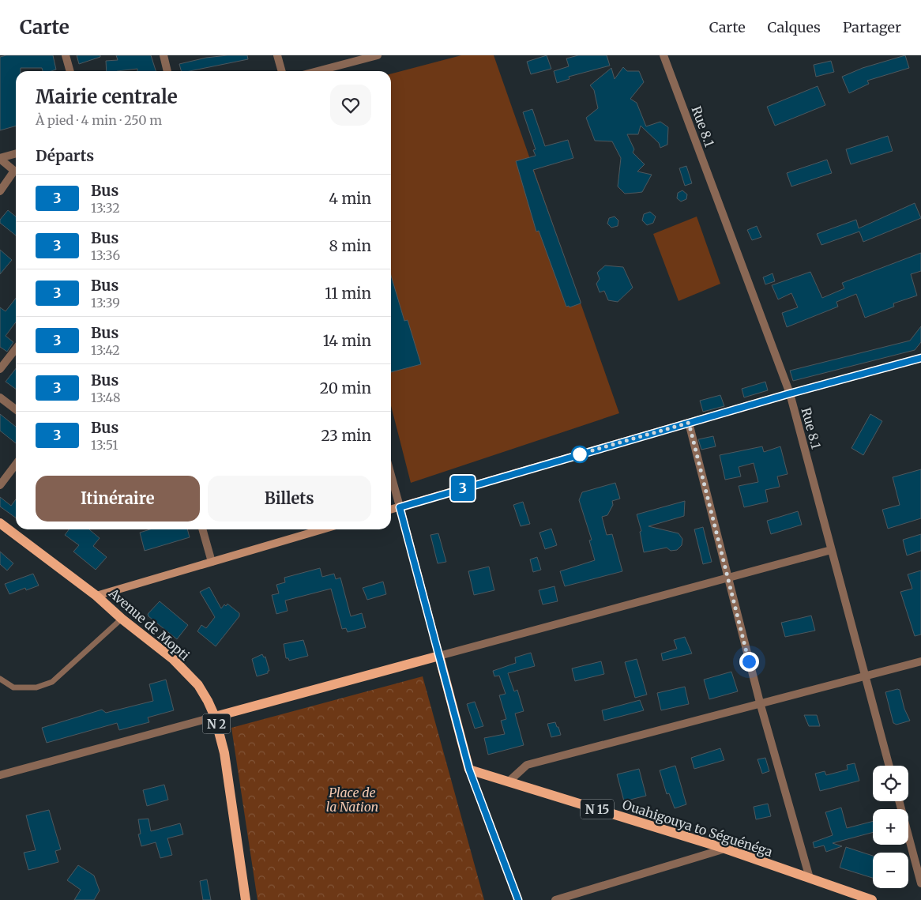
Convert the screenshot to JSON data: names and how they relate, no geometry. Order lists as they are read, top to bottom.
{
  "streets": {
    "main road": [
      "Avenue de Mopti",
      "N 2",
      "N 15",
      "Ouahigouya to Séguénéga"
    ],
    "street": ["Rue 8.1"]
  },
  "parks": ["Place de la Nation"],
  "lines": ["bus line 3"],
  "page": {
    "header": "Carte",
    "nav": ["Carte", "Calques", "Partager"],
    "on_map": "3",
    "heading": [
      ["Mairie centrale", "À pied · 4 min · 250 m"],
      "Départs"
    ],
    "list": [
      {
        "mark": "3",
        "name": "Bus",
        "note": "13:32",
        "value": "4 min"
      },
      {
        "mark": "3",
        "name": "Bus",
        "note": "13:36",
        "value": "8 min"
      },
      {
        "mark": "3",
        "name": "Bus",
        "note": "13:39",
        "value": "11 min"
      },
      {
        "mark": "3",
        "name": "Bus",
        "note": "13:42",
        "value": "14 min"
      },
      {
        "mark": "3",
        "name": "Bus",
        "note": "13:48",
        "value": "20 min"
      },
      {
        "mark": "3",
        "name": "Bus",
        "note": "13:51",
        "value": "23 min"
      }
    ],
    "buttons": ["Itinéraire", "Billets"],
    "map_buttons": ["+", "−"]
  }
}
